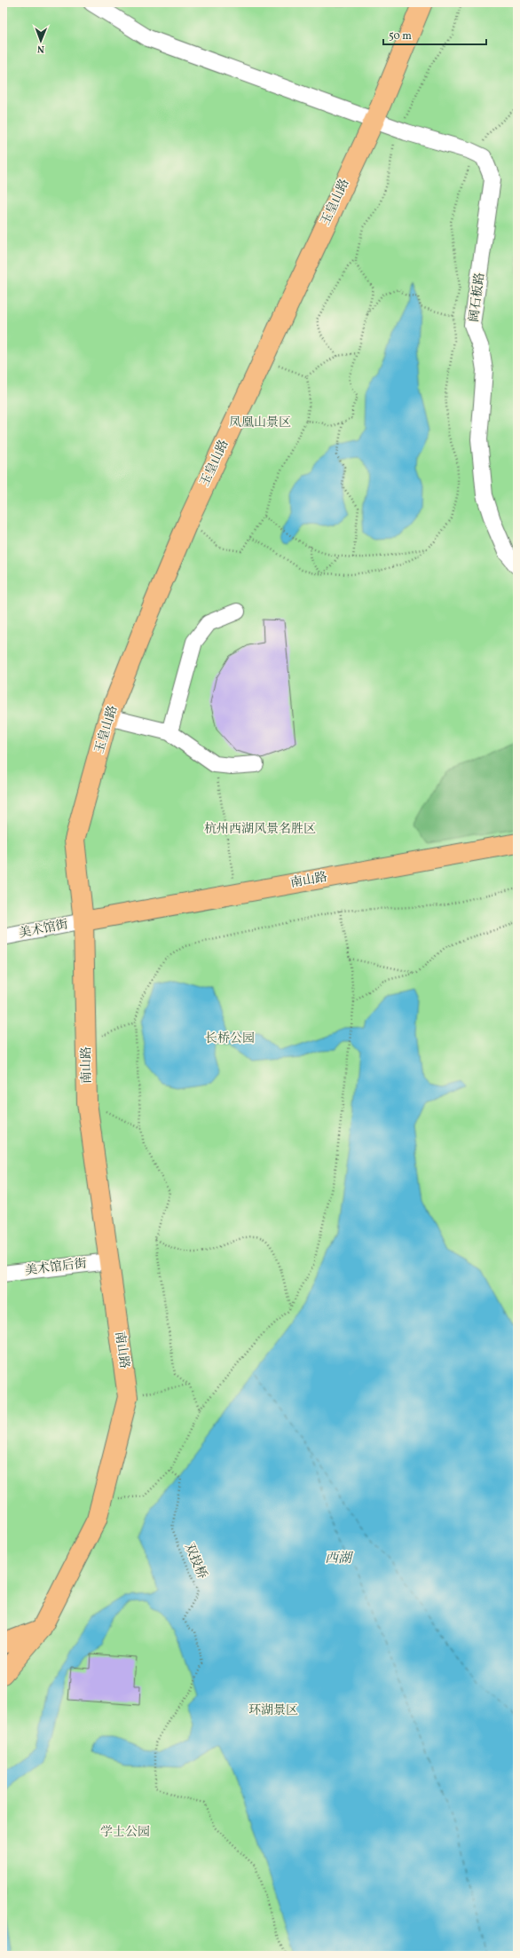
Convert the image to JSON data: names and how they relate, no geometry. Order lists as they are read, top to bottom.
{
  "streets": {
    "main road": ["玉皇山路", "南山路"],
    "street": ["阔石板路", "美术馆街", "美术馆后街"],
    "path": ["双投桥"]
  },
  "crossings": [
    ["玉皇山路", "阔石板路"],
    ["玉皇山路", "南山路"],
    ["玉皇山路", "美术馆街"],
    ["南山路", "美术馆街"],
    ["南山路", "美术馆后街"]
  ],
  "water": ["西湖"],
  "parks": [
    "凤凰山景区",
    "杭州西湖风景名胜区",
    "长桥公园",
    "环湖景区",
    "学士公园"
  ],
  "scale_bar": "50 m",
  "north": "bottom"
}
